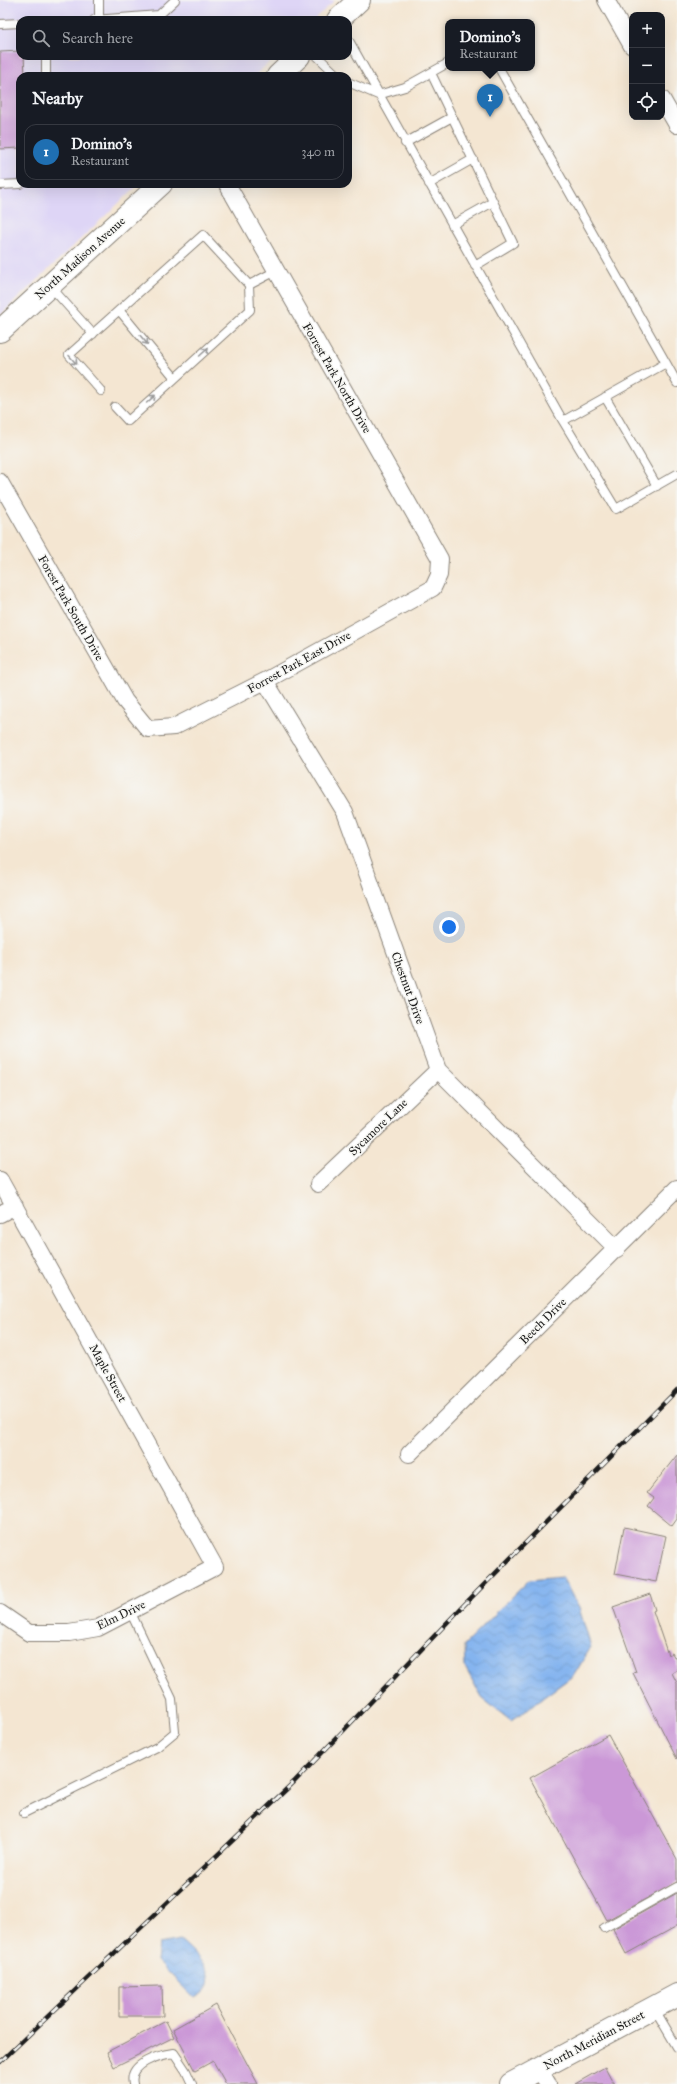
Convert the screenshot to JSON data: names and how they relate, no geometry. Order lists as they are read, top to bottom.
{
  "streets": {
    "main road": ["North Madison Avenue", "North Meridian Street"],
    "street": [
      "Forrest Park North Drive",
      "Forest Park South Drive",
      "Forrest Park East Drive",
      "Chestnut Drive",
      "Sycamore Lane",
      "Beech Drive",
      "Maple Street",
      "Elm Drive"
    ]
  },
  "crossings": [
    ["Forrest Park North Drive", "Forrest Park East Drive"],
    ["Forest Park South Drive", "Forrest Park East Drive"],
    ["Forrest Park East Drive", "Chestnut Drive"],
    ["Chestnut Drive", "Sycamore Lane"],
    ["Chestnut Drive", "Beech Drive"],
    ["Maple Street", "Elm Drive"]
  ],
  "page": {
    "map_buttons": ["+", "−"],
    "search": "Search here",
    "popup": ["Domino's", "Restaurant"],
    "heading": "Nearby",
    "pins": "1",
    "list": [
      {
        "mark": "1",
        "name": "Domino's",
        "note": "Restaurant",
        "value": "340 m"
      }
    ]
  }
}
